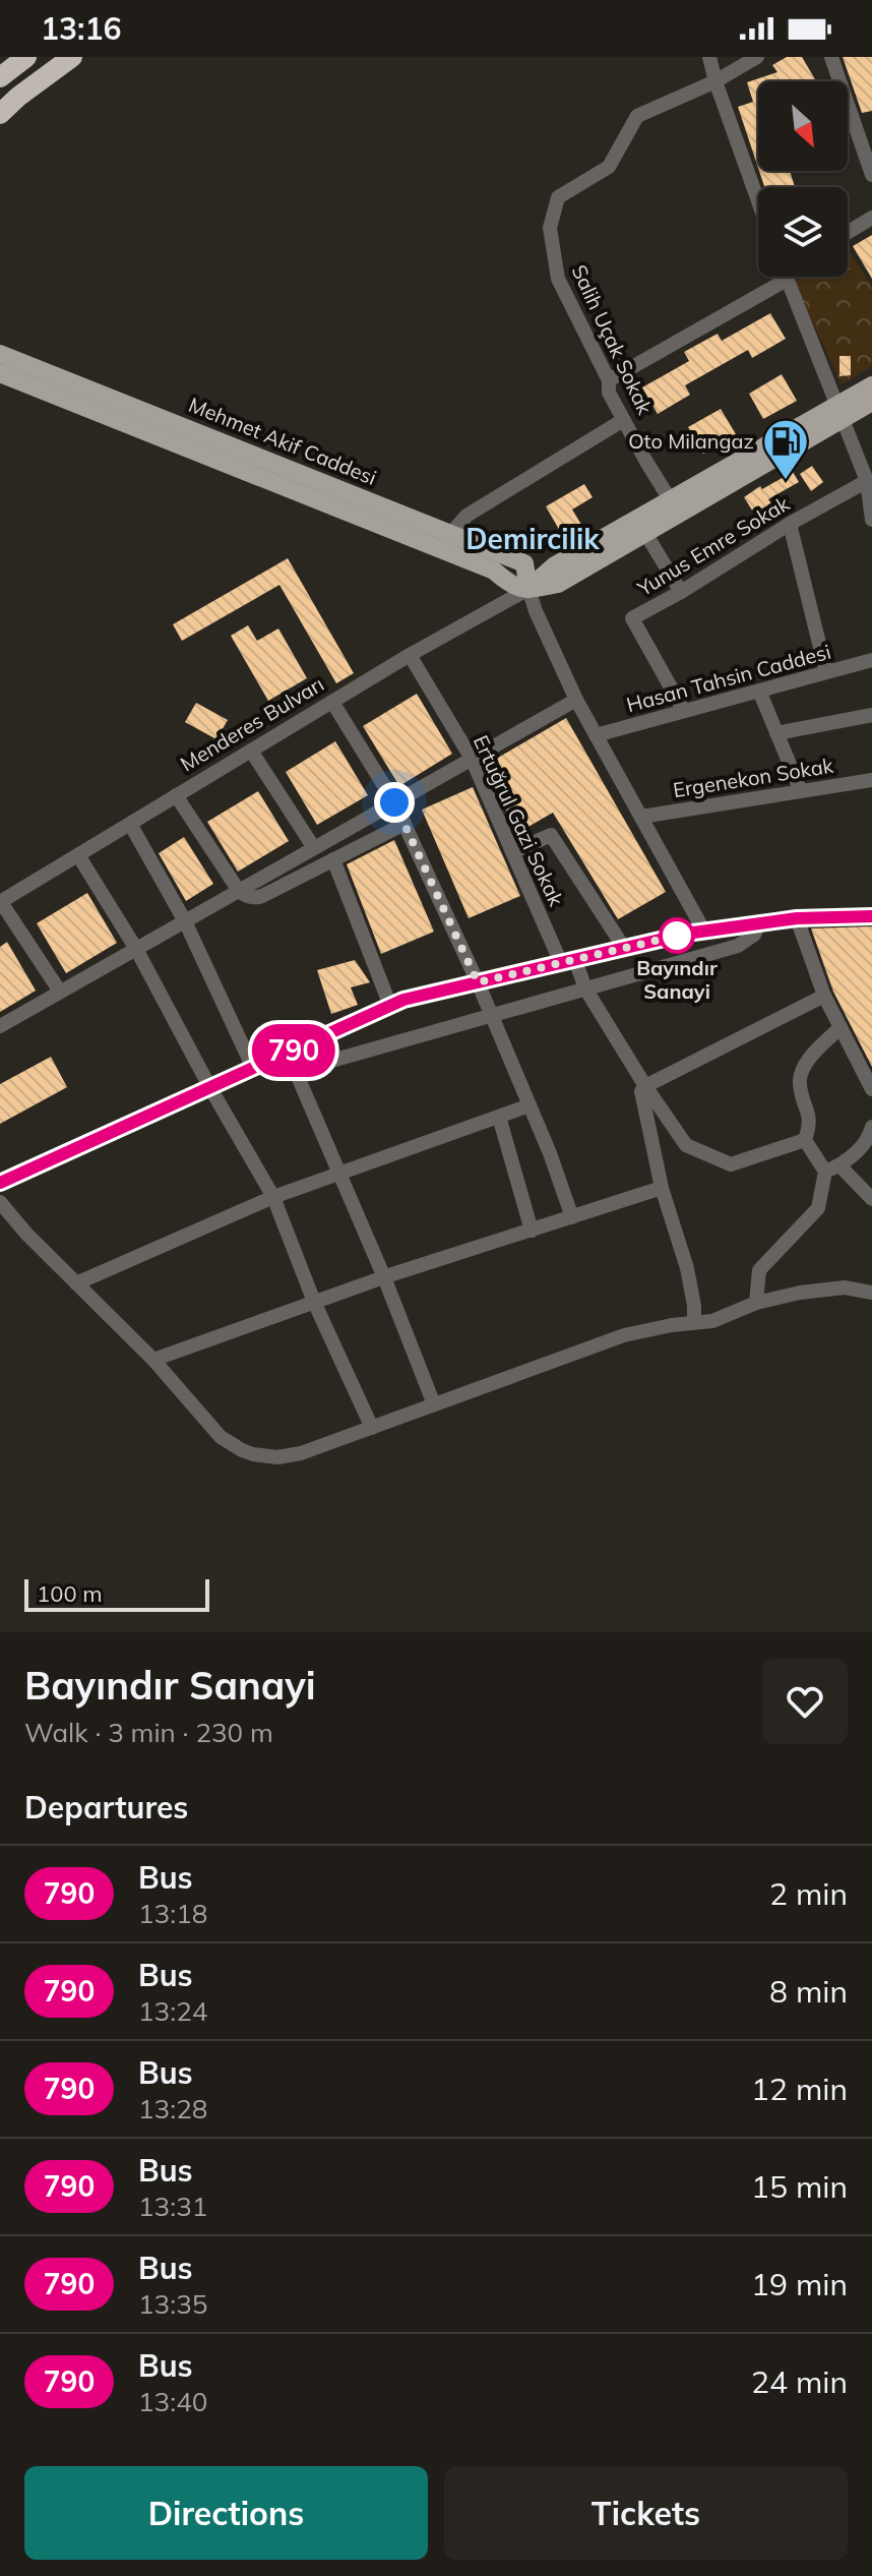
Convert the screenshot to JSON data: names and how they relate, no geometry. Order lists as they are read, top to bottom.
{
  "streets": {
    "main road": ["Mehmet Akif Caddesi", "Menderes Bulvarı"],
    "street": [
      "Salih Uçak Sokak",
      "Yunus Emre Sokak",
      "Hasan Tahsin Caddesi",
      "Ergenekon Sokak",
      "Ertuğrul Gazi Sokak"
    ]
  },
  "crossings": [
    ["Salih Uçak Sokak", "Menderes Bulvarı"],
    ["Mehmet Akif Caddesi", "Hasan Tahsin Caddesi"],
    ["Mehmet Akif Caddesi", "Menderes Bulvarı"],
    ["Mehmet Akif Caddesi", "Ergenekon Sokak"],
    ["Yunus Emre Sokak", "Hasan Tahsin Caddesi"],
    ["Menderes Bulvarı", "Ertuğrul Gazi Sokak"]
  ],
  "districts": ["Demircilik"],
  "places": {
    "fuel station": ["Oto Milangaz"],
    "other": ["Bayındır Sanayi"]
  },
  "lines": ["bus line 790"],
  "scale_bar": "100 m",
  "north": "bottom right",
  "page": {
    "status": "13:16",
    "on_map": "790",
    "scale": "100 m",
    "heading": [
      ["Bayındır Sanayi", "Walk · 3 min · 230 m"],
      "Departures"
    ],
    "list": [
      {
        "mark": "790",
        "name": "Bus",
        "note": "13:18",
        "value": "2 min"
      },
      {
        "mark": "790",
        "name": "Bus",
        "note": "13:24",
        "value": "8 min"
      },
      {
        "mark": "790",
        "name": "Bus",
        "note": "13:28",
        "value": "12 min"
      },
      {
        "mark": "790",
        "name": "Bus",
        "note": "13:31",
        "value": "15 min"
      },
      {
        "mark": "790",
        "name": "Bus",
        "note": "13:35",
        "value": "19 min"
      },
      {
        "mark": "790",
        "name": "Bus",
        "note": "13:40",
        "value": "24 min"
      }
    ],
    "buttons": ["Directions", "Tickets"]
  }
}
